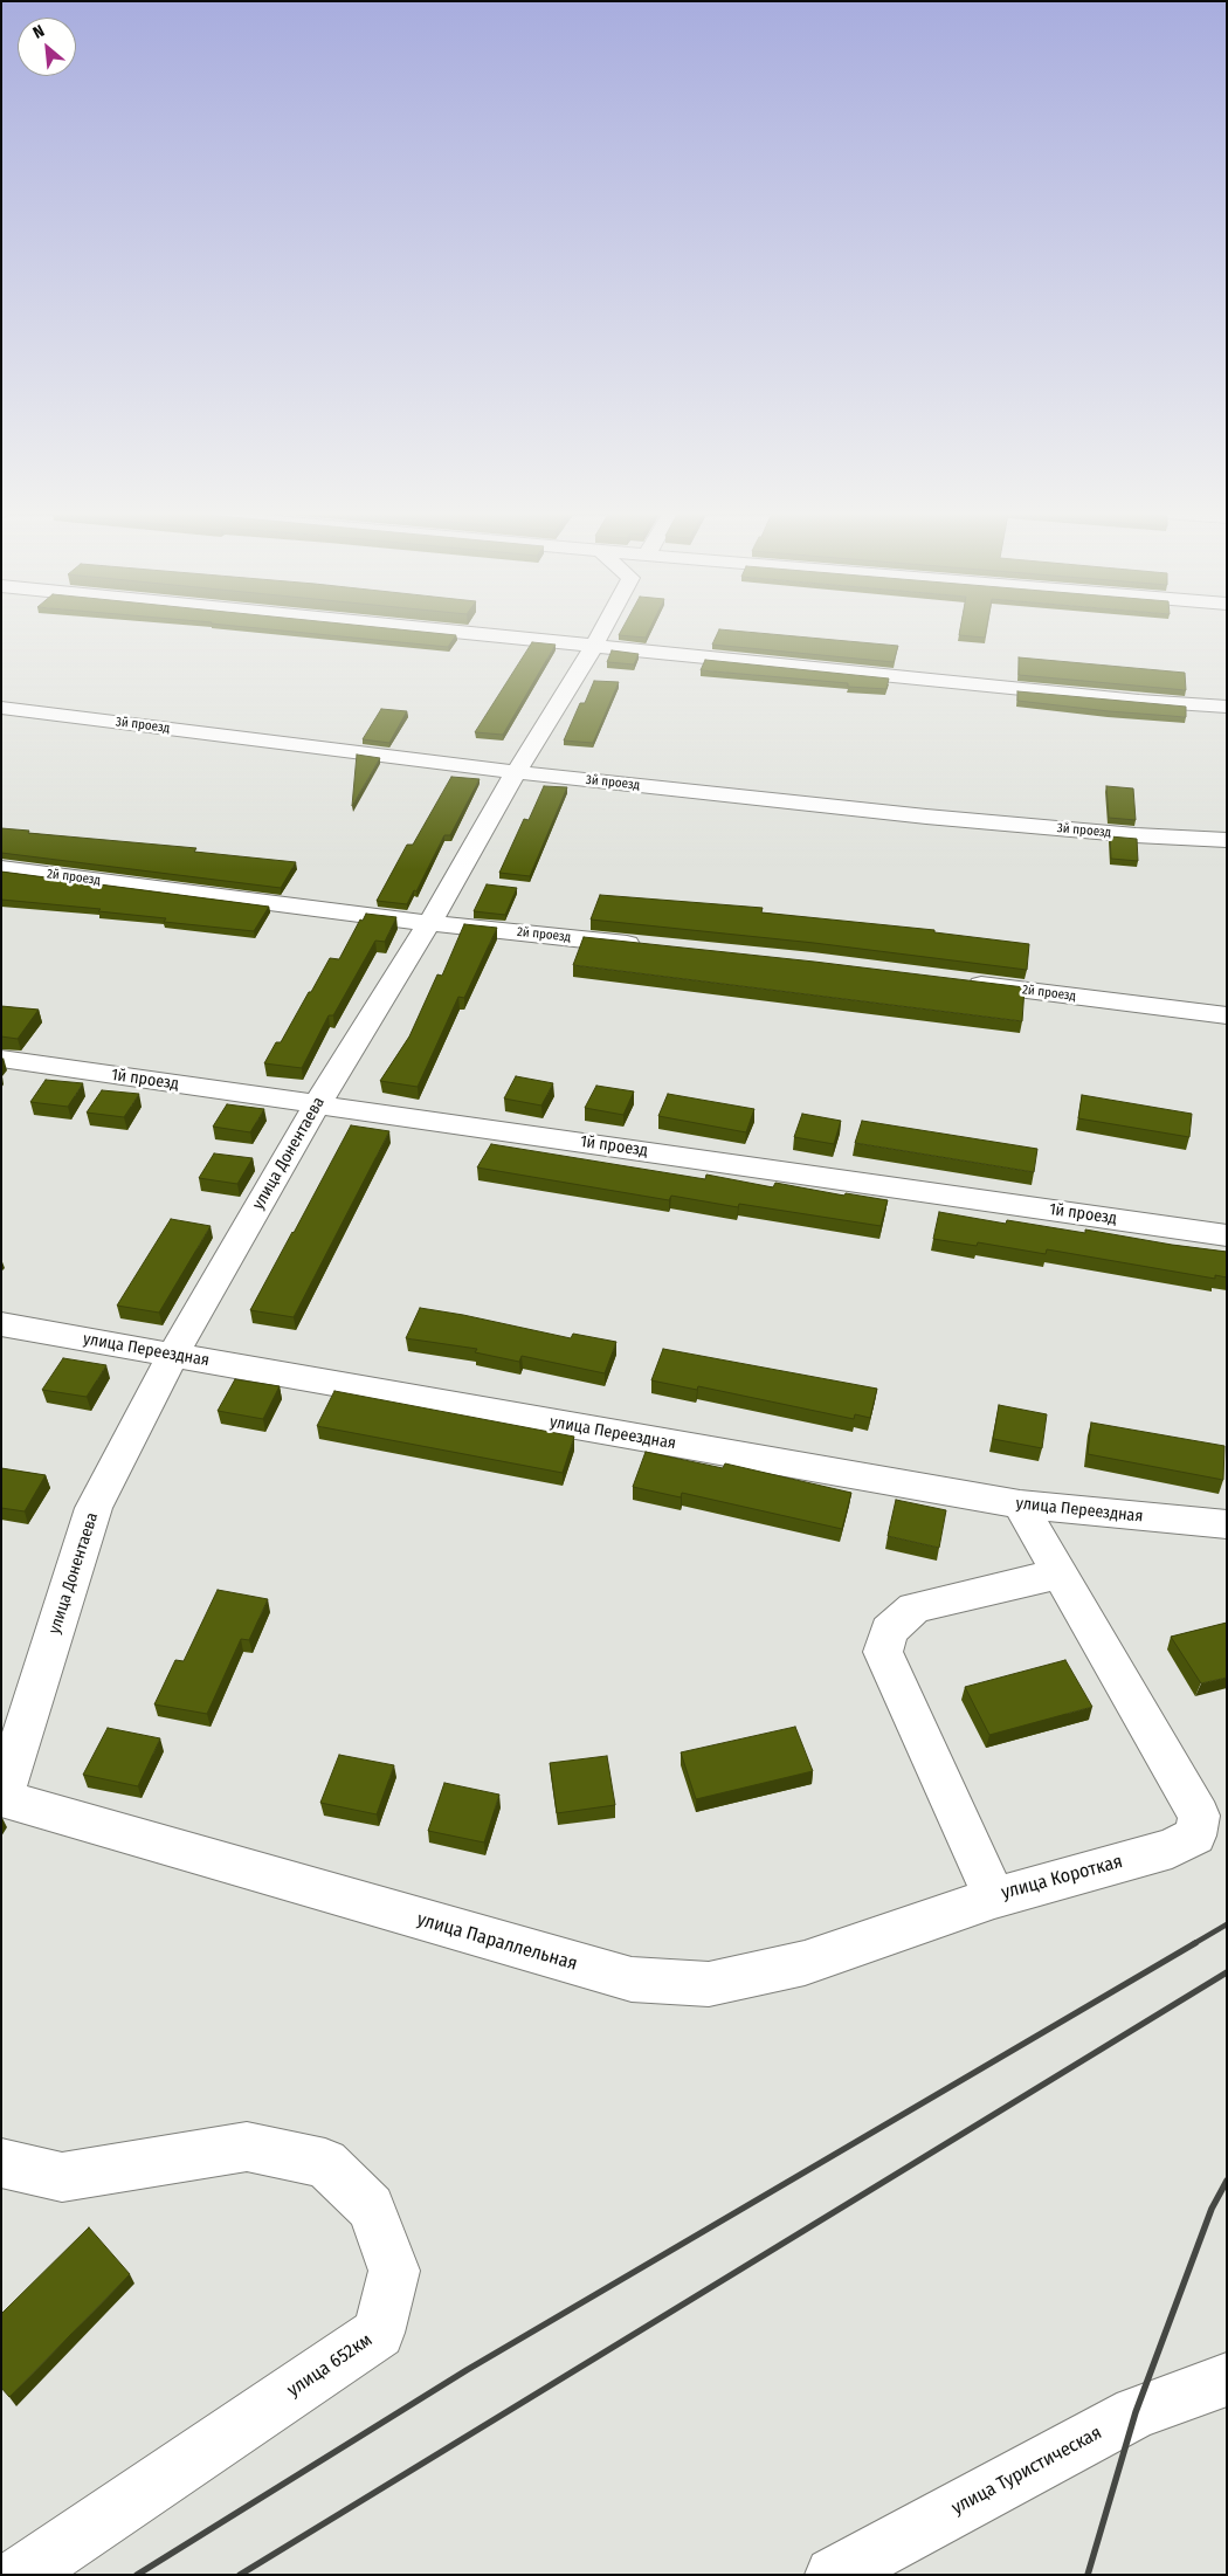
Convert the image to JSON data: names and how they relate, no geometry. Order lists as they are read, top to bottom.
{
  "streets": {
    "street": [
      "3й проезд",
      "2й проезд",
      "1й проезд",
      "улица Донентаева",
      "улица Переездная",
      "улица Короткая",
      "улица Параллельная",
      "улица 652км",
      "улица Туристическая"
    ]
  },
  "crossings": [
    ["3й проезд", "улица Донентаева"],
    ["2й проезд", "улица Донентаева"],
    ["1й проезд", "улица Донентаева"],
    ["улица Донентаева", "улица Переездная"],
    ["улица Донентаева", "улица Параллельная"],
    ["улица Переездная", "улица Короткая"],
    ["улица Короткая", "улица Параллельная"]
  ],
  "north": "top left"
}
